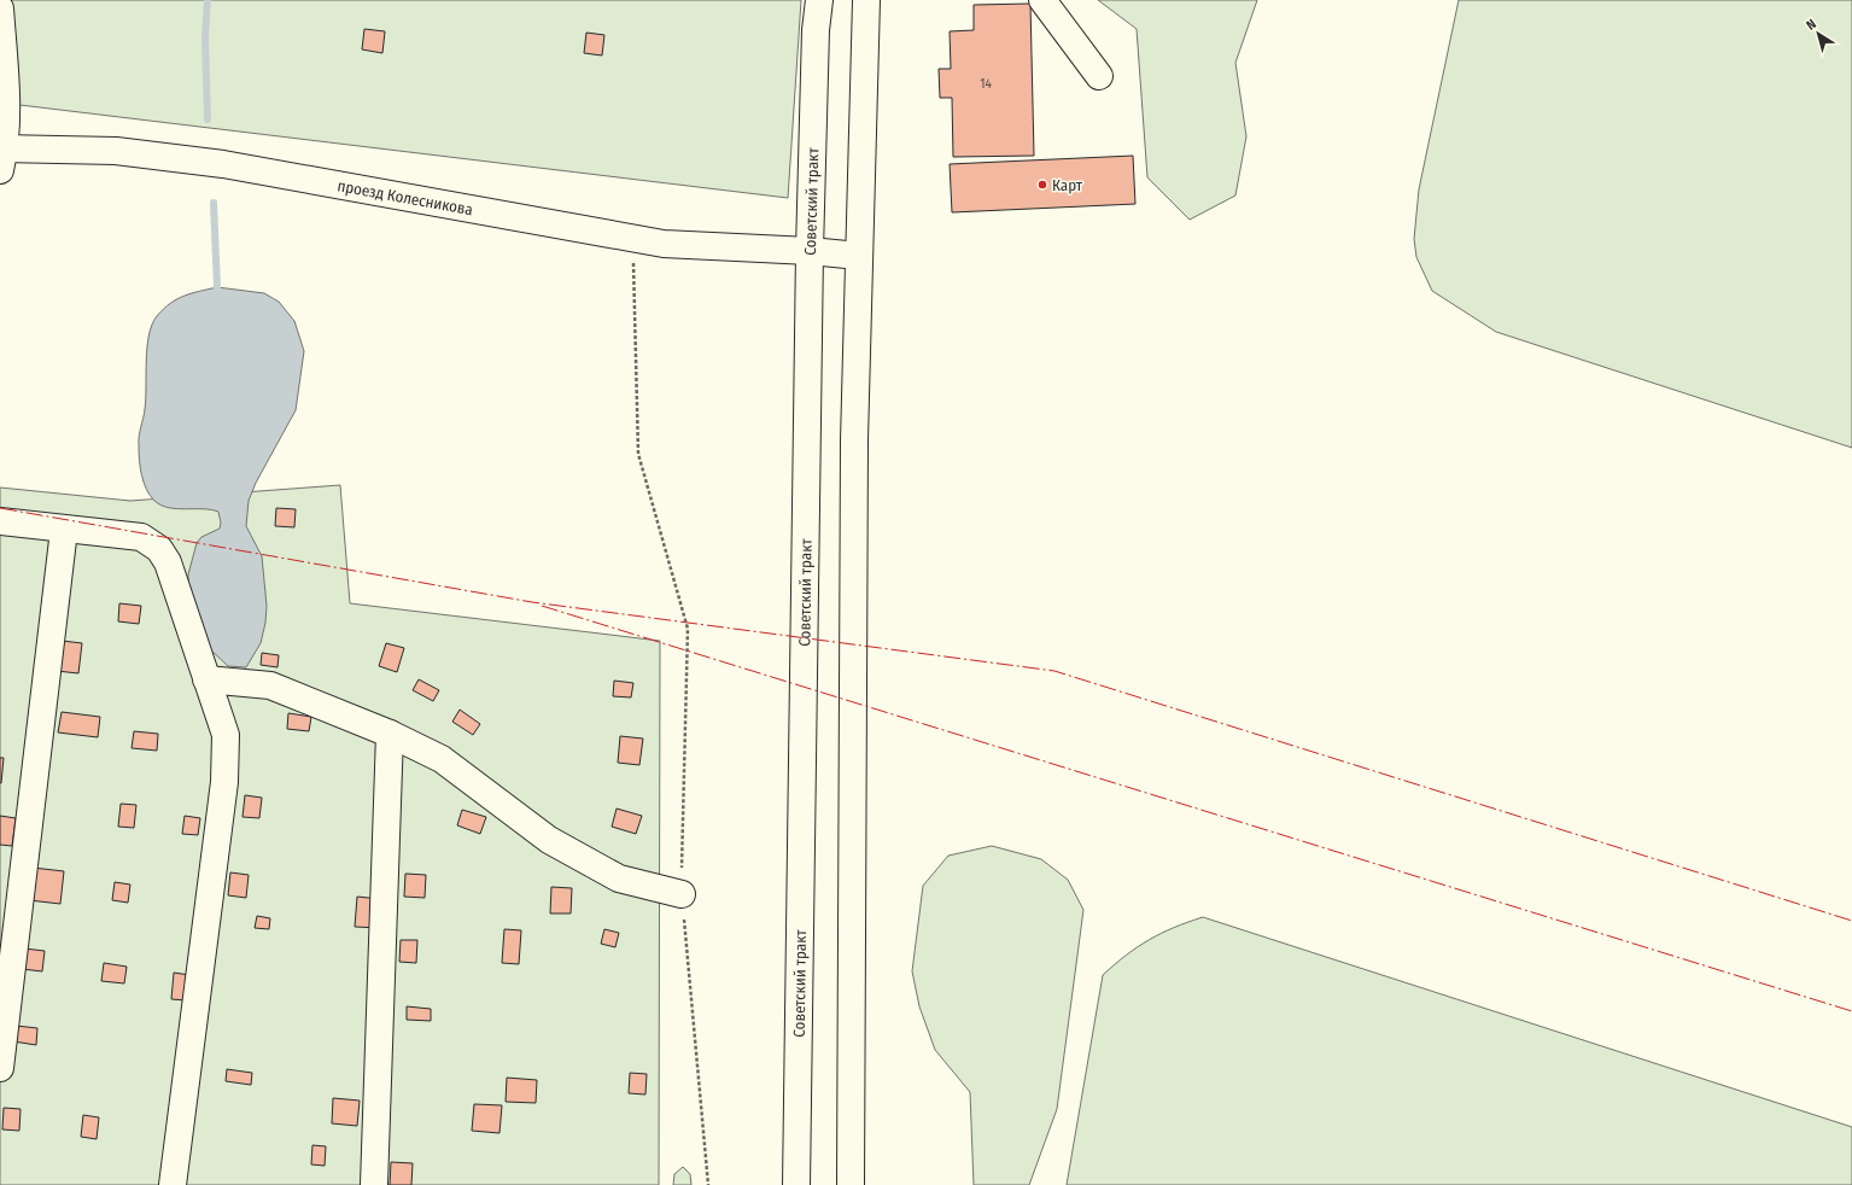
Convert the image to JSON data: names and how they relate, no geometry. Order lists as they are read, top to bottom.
{
  "streets": {
    "main road": ["проезд Колесникова", "Советский тракт"]
  },
  "crossings": [
    ["проезд Колесникова", "Советский тракт"]
  ],
  "places": ["Карт"],
  "house_numbers": ["14"],
  "north": "top left"
}
